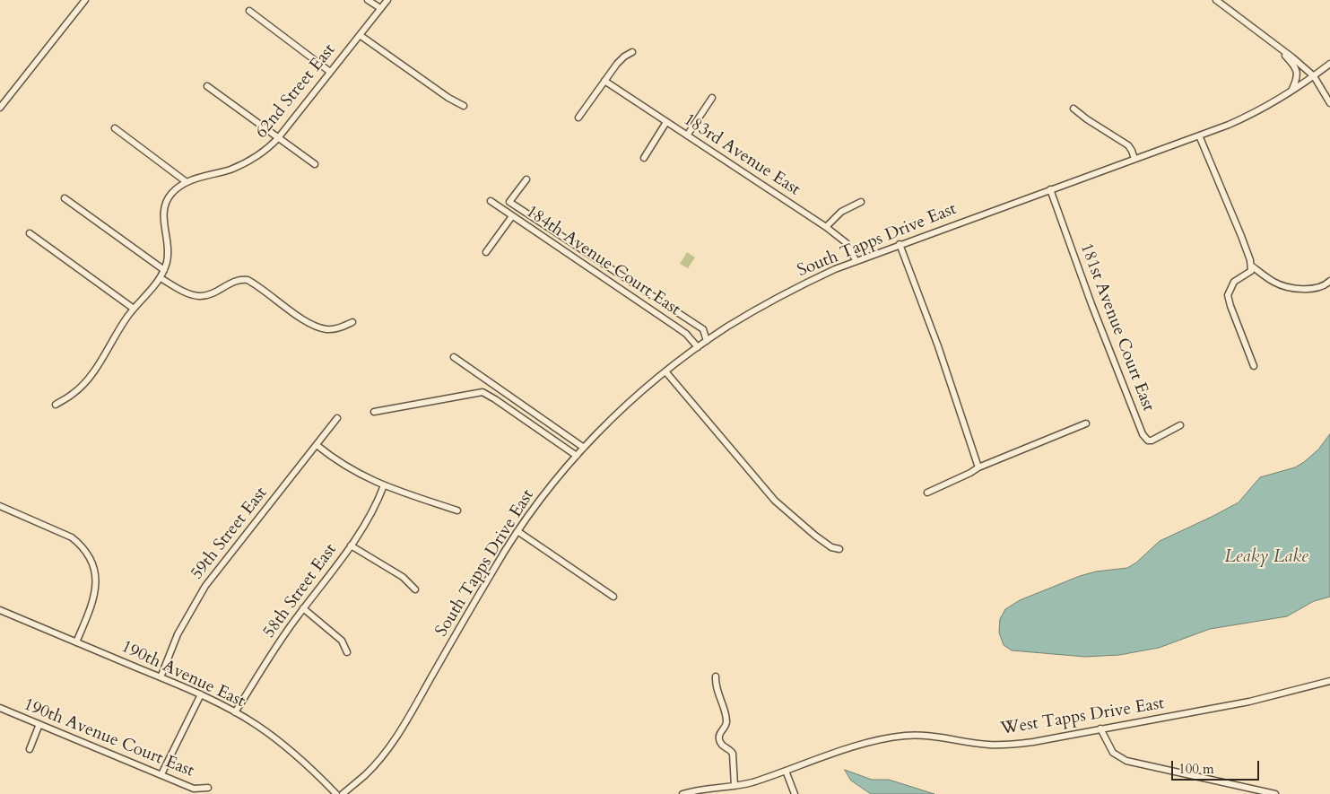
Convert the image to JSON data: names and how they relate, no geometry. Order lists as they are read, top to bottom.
{
  "streets": {
    "street": [
      "62nd Street East",
      "183rd Avenue East",
      "South Tapps Drive East",
      "184th Avenue Court East",
      "181st Avenue Court East",
      "59th Street East",
      "58th Street East",
      "190th Avenue East",
      "West Tapps Drive East",
      "190th Avenue Court East"
    ]
  },
  "crossings": [
    ["183rd Avenue East", "South Tapps Drive East"],
    ["South Tapps Drive East", "184th Avenue Court East"],
    ["South Tapps Drive East", "181st Avenue Court East"],
    ["59th Street East", "190th Avenue East"],
    ["58th Street East", "190th Avenue East"]
  ],
  "water": ["Leaky Lake"],
  "scale_bar": "100 m"
}
